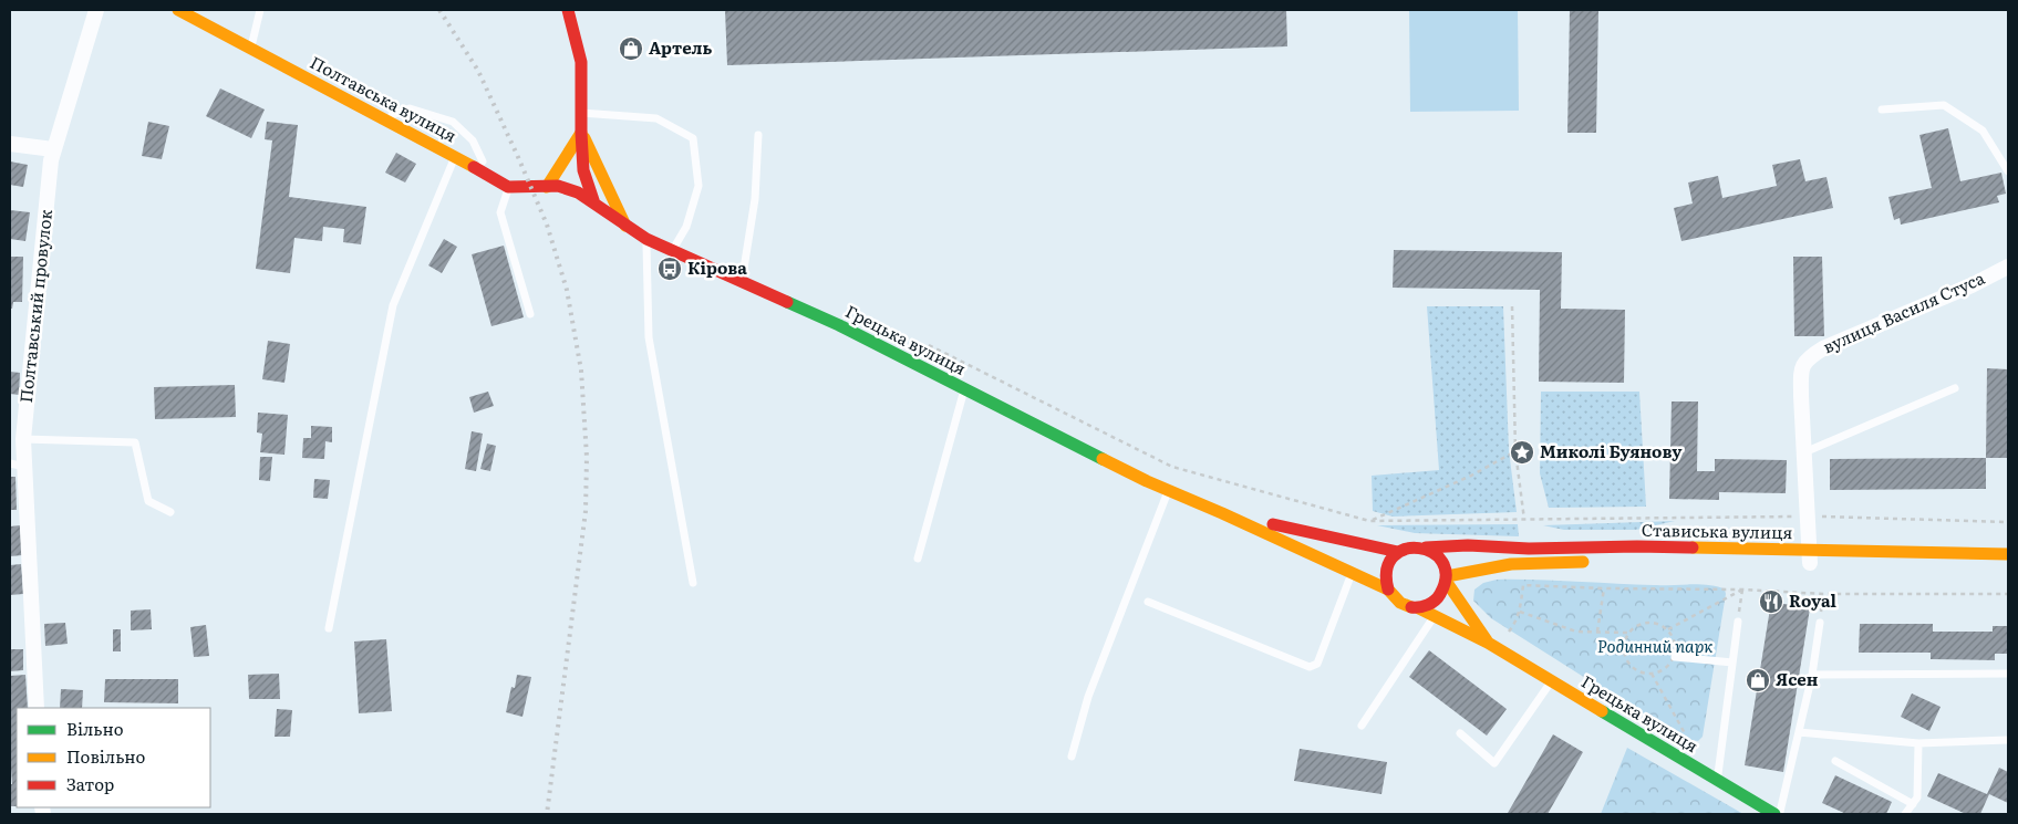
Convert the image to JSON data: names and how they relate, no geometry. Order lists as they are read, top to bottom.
{
  "streets": {
    "main road": ["Полтавська вулиця", "Грецька вулиця", "Стависька вулиця"],
    "street": ["Полтавський провулок", "вулиця Василя Стуса"]
  },
  "crossings": [
    ["Полтавська вулиця", "Грецька вулиця"],
    ["вулиця Василя Стуса", "Стависька вулиця"],
    ["Грецька вулиця", "Стависька вулиця"]
  ],
  "parks": ["Родинний парк"],
  "places": {
    "shop": ["Артель", "Ясен"],
    "bus stop": ["Кірова"],
    "place": ["Миколі Буянову"],
    "restaurant": ["Royal"]
  },
  "legend": ["Вільно", "Повільно", "Затор"]
}
